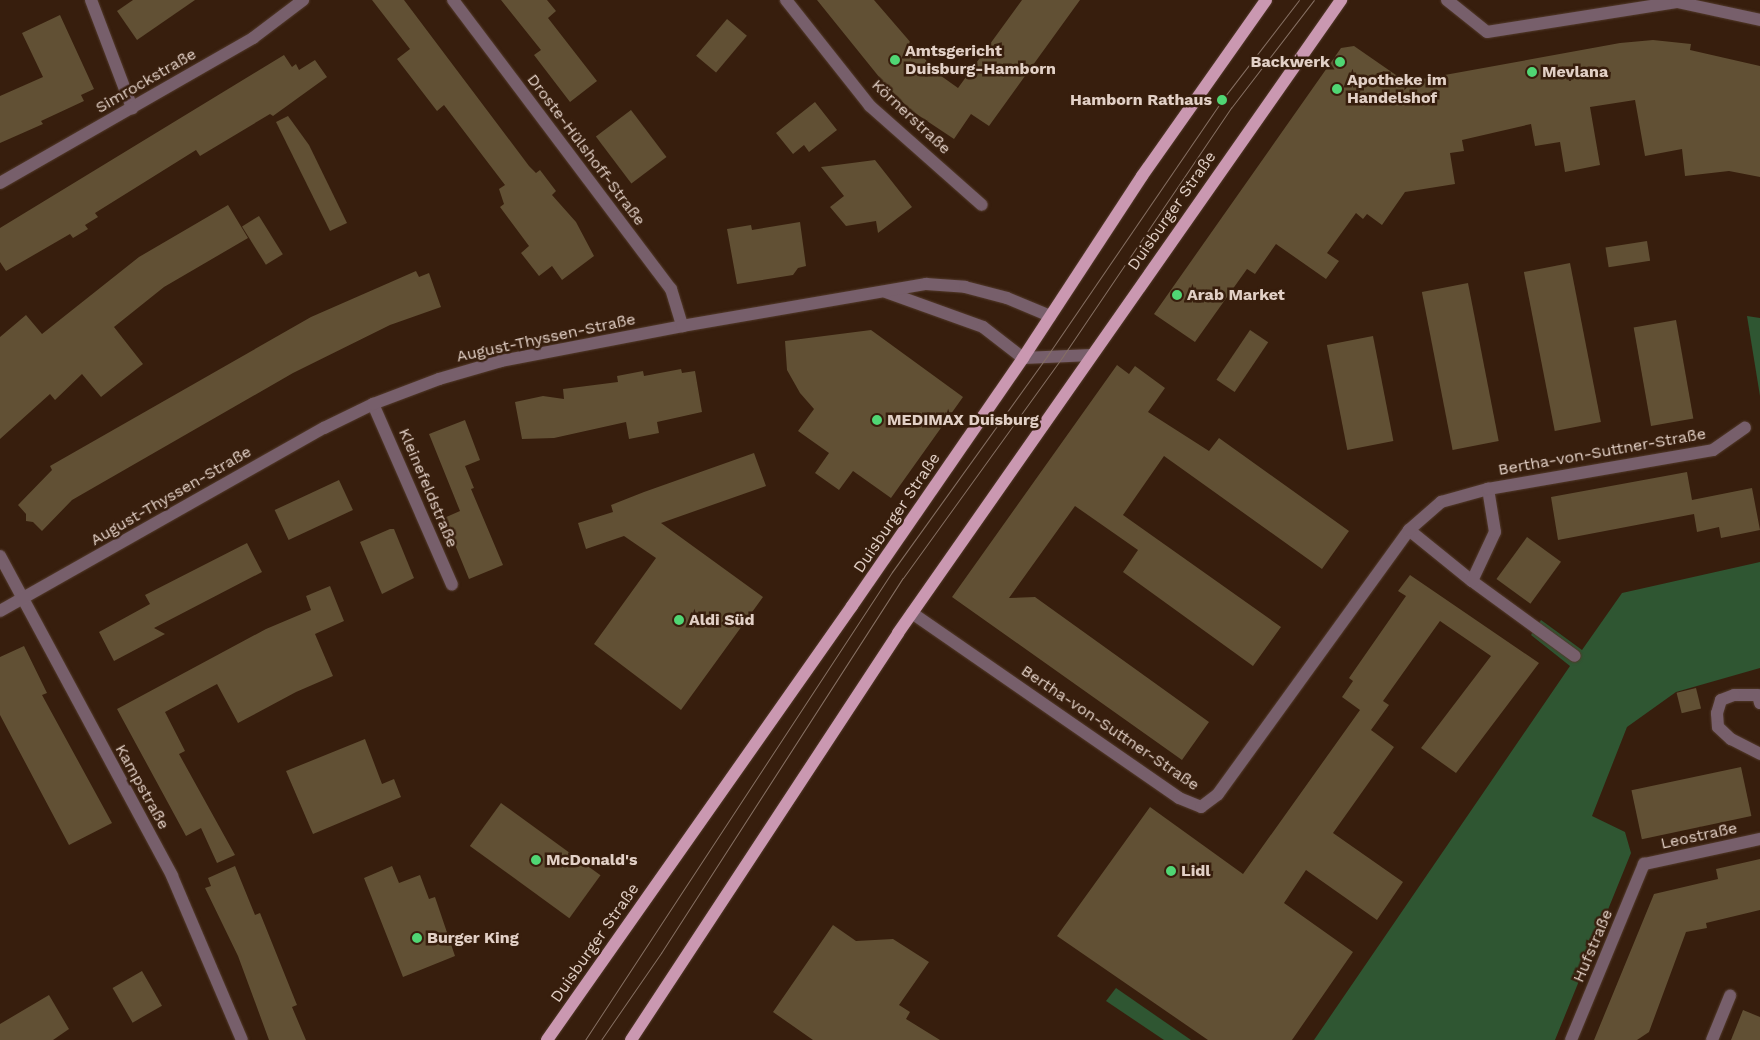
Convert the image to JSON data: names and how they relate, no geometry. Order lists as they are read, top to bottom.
{
  "streets": {
    "main road": ["Duisburger Straße"],
    "street": [
      "Simrockstraße",
      "Körnerstraße",
      "Droste-Hülshoff-Straße",
      "August-Thyssen-Straße",
      "Bertha-von-Suttner-Straße",
      "Kleinefeldstraße",
      "Kampstraße",
      "Leostraße",
      "Hufstraße"
    ]
  },
  "crossings": [
    ["Droste-Hülshoff-Straße", "August-Thyssen-Straße"],
    ["Duisburger Straße", "August-Thyssen-Straße"],
    ["Duisburger Straße", "Bertha-von-Suttner-Straße"],
    ["August-Thyssen-Straße", "Kleinefeldstraße"],
    ["August-Thyssen-Straße", "Kampstraße"],
    ["Leostraße", "Hufstraße"]
  ],
  "places": [
    "Amtsgericht Duisburg-Hamborn",
    "Backwerk",
    "Mevlana",
    "Apotheke im Handelshof",
    "Hamborn Rathaus",
    "Arab Market",
    "MEDIMAX Duisburg",
    "Aldi Süd",
    "McDonald's",
    "Lidl",
    "Burger King"
  ]
}
